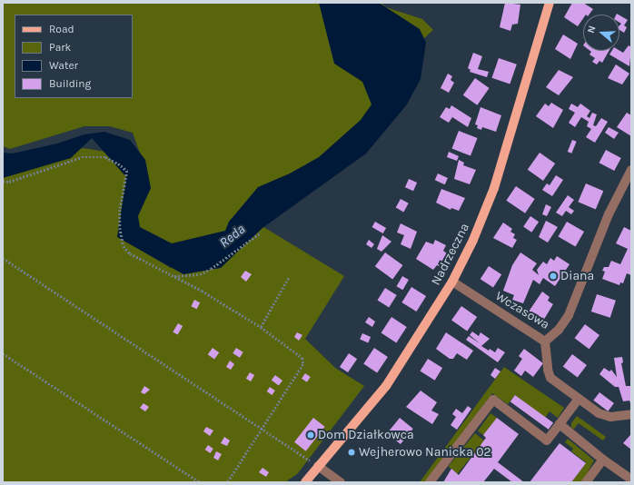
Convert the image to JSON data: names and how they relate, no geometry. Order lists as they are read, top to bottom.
{
  "streets": {
    "main road": ["Nadrzeczna"],
    "street": ["Wczasowa"]
  },
  "crossings": [
    ["Nadrzeczna", "Wczasowa"]
  ],
  "water": ["Reda"],
  "places": ["Diana", "Dom Działkowca", "Wejherowo Nanicka 02"],
  "legend": [
    "Road",
    "Park",
    "Water",
    "Building"
  ],
  "north": "left"
}
